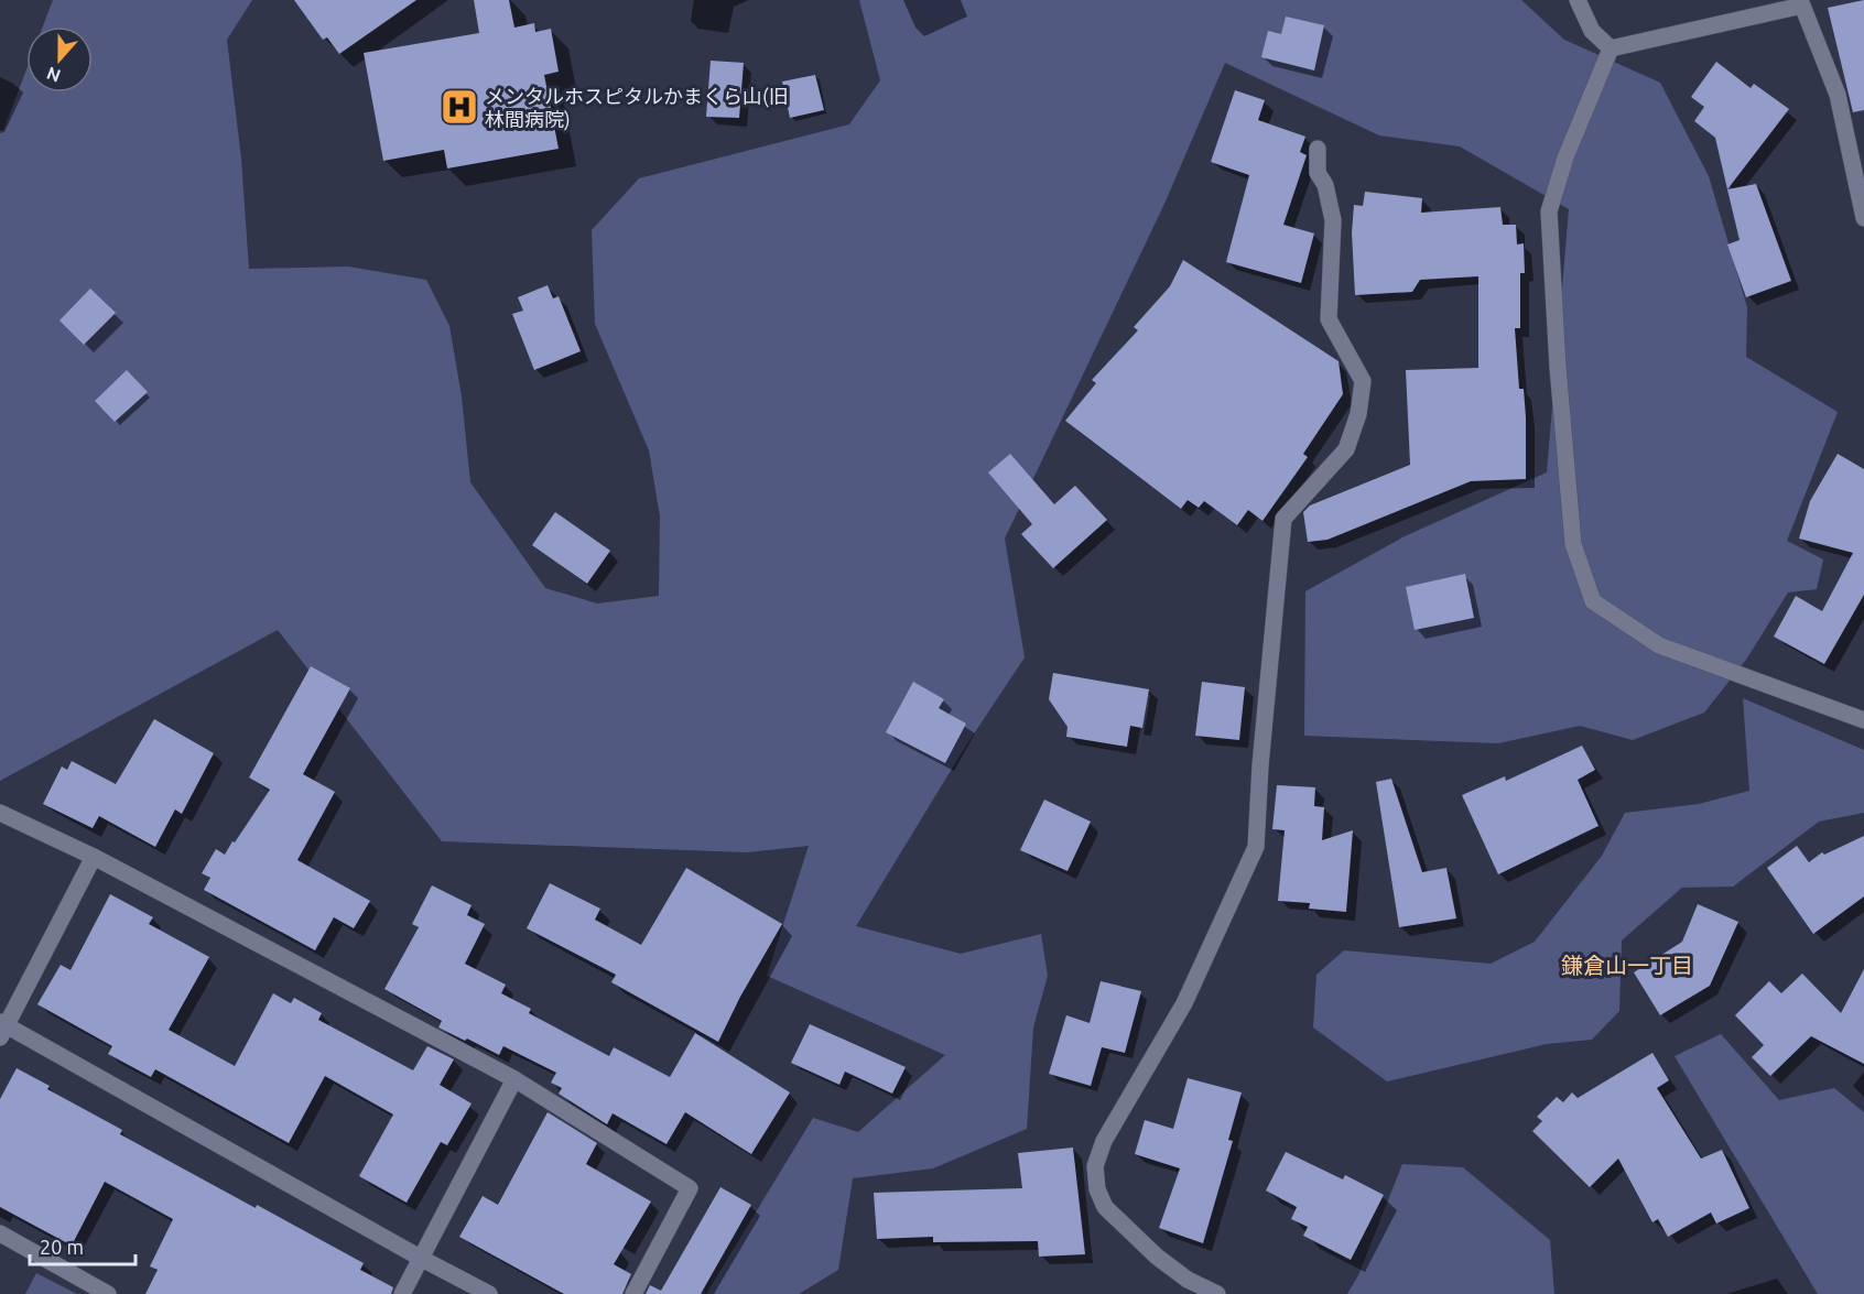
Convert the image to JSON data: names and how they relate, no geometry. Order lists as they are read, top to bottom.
{
  "districts": ["鎌倉山一丁目"],
  "places": {
    "hospital": ["メンタルホスピタルかまくら山(旧 林間病院)"]
  },
  "scale_bar": "20 m",
  "north": "bottom"
}
